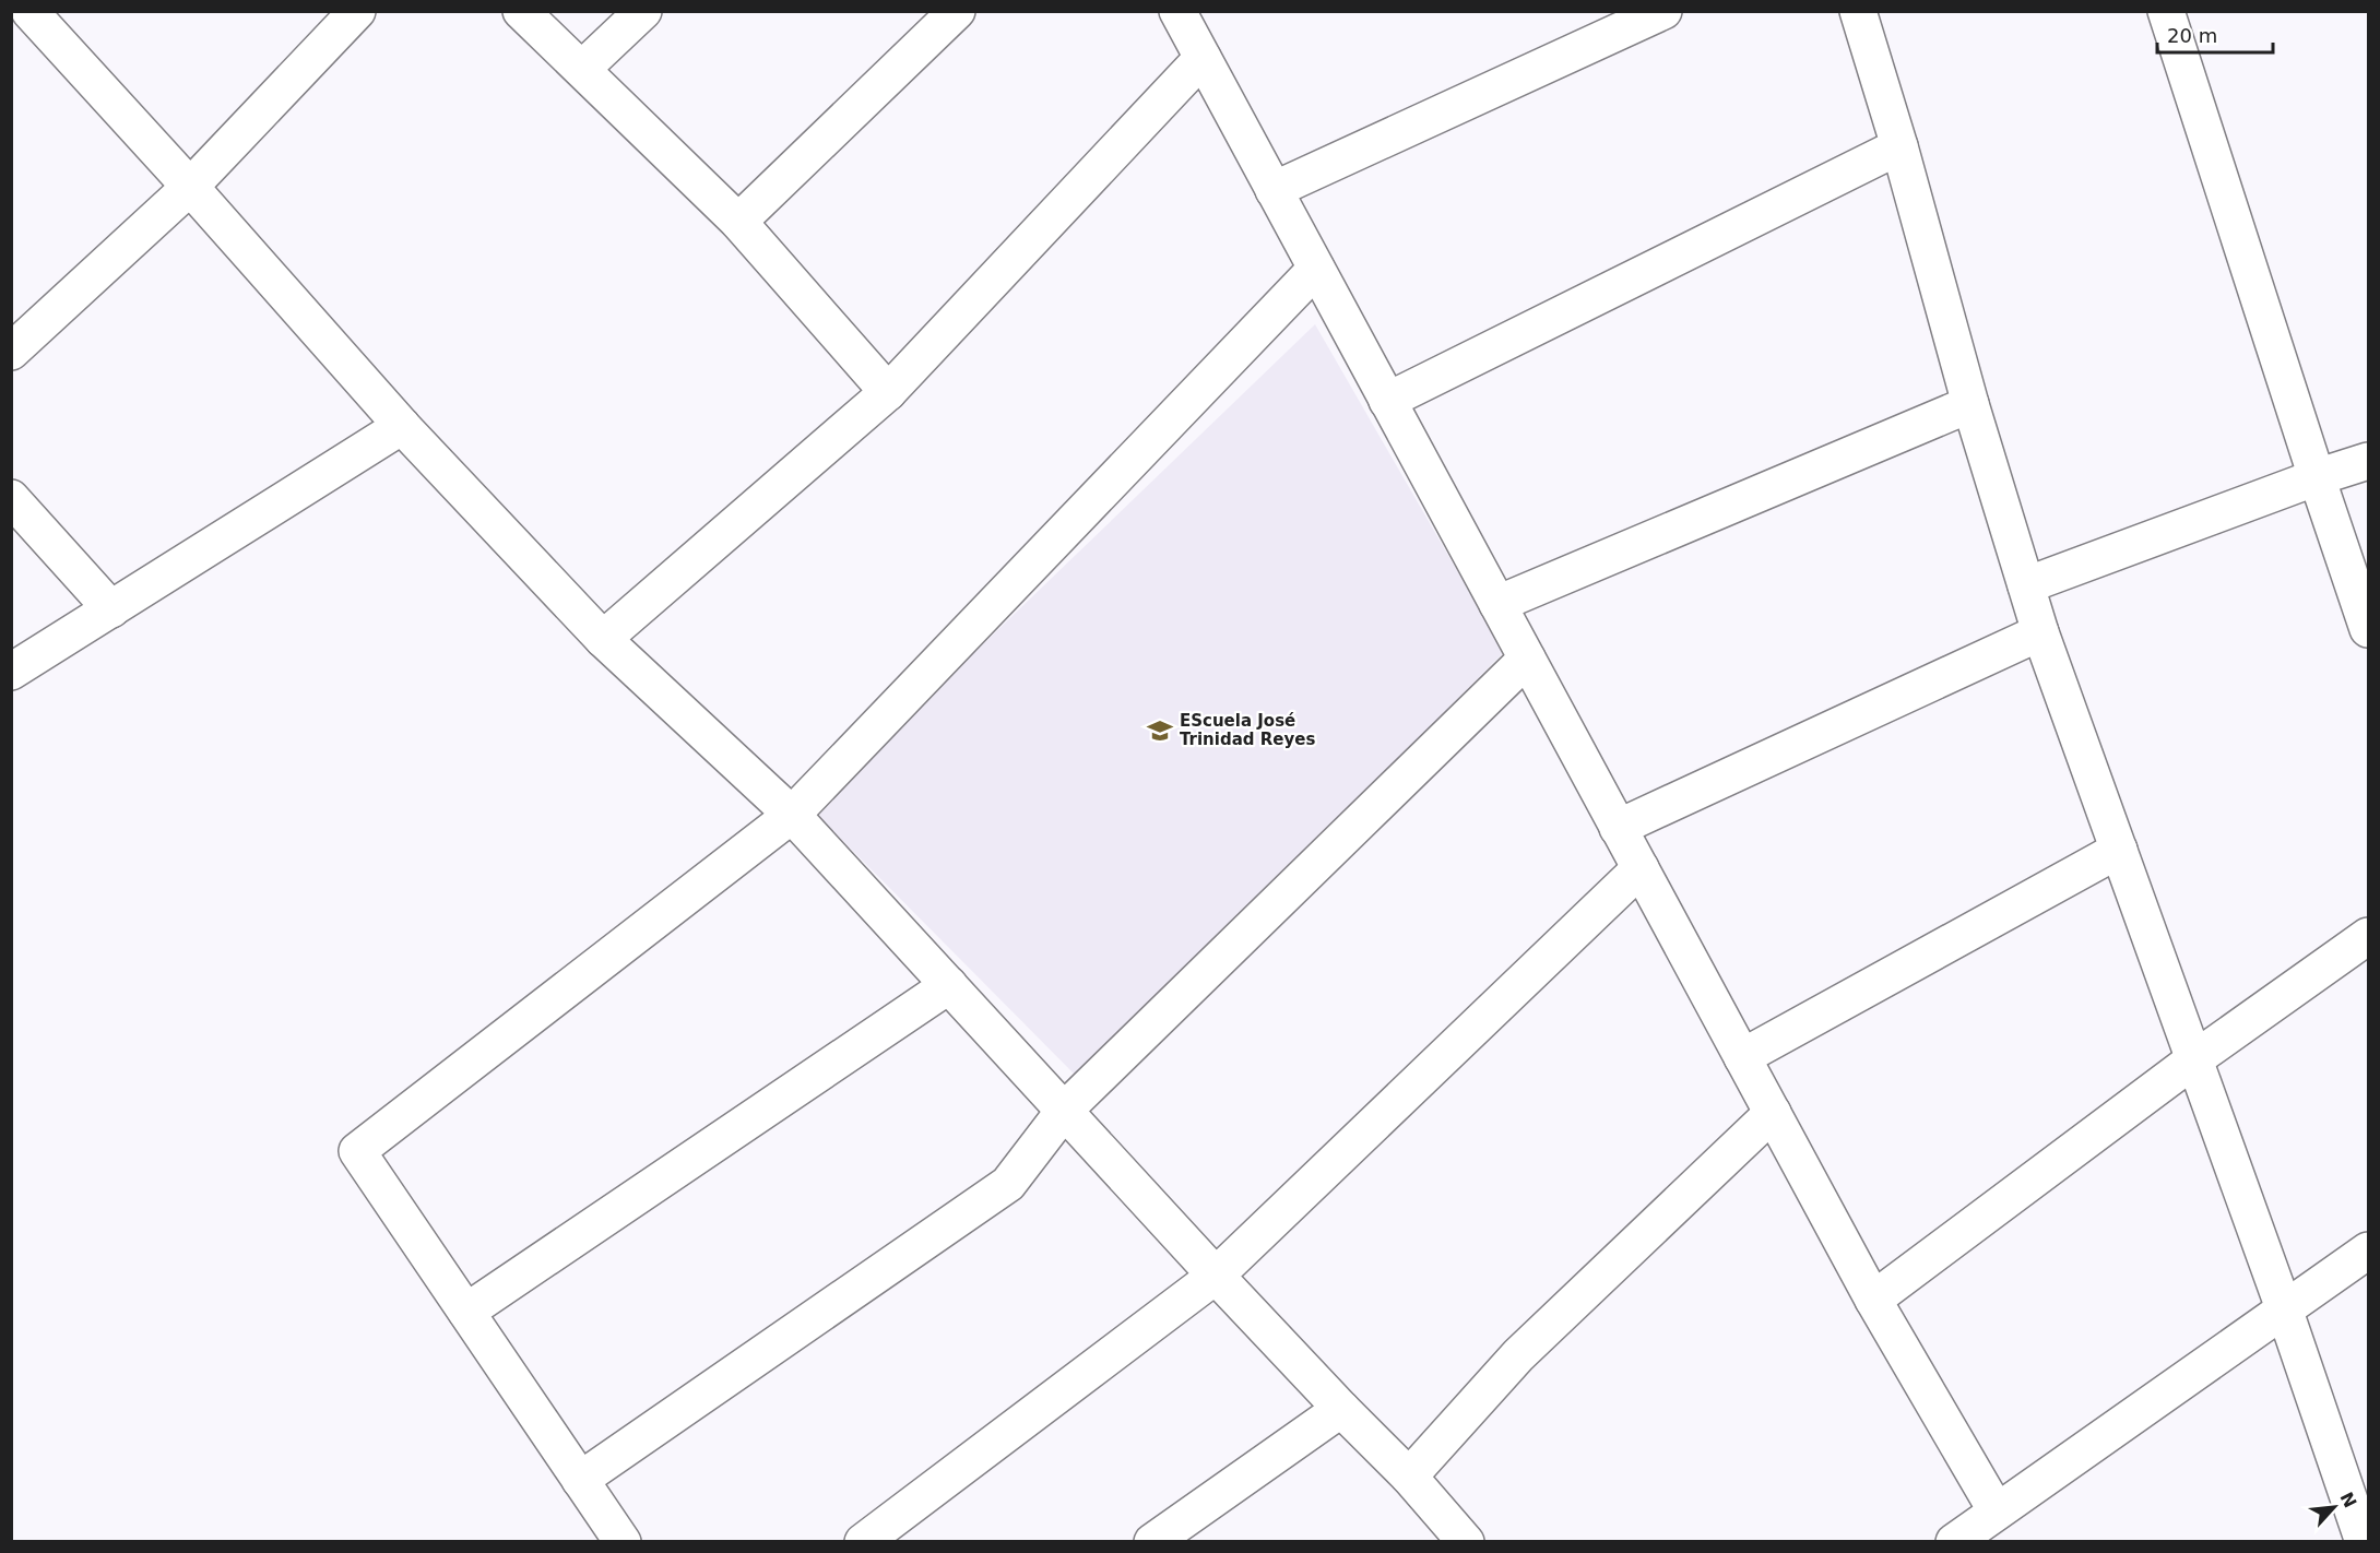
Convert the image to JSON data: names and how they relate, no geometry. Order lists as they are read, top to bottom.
{
  "places": {
    "school or university": ["EScuela José Trinidad Reyes"]
  },
  "scale_bar": "20 m",
  "north": "top right"
}
